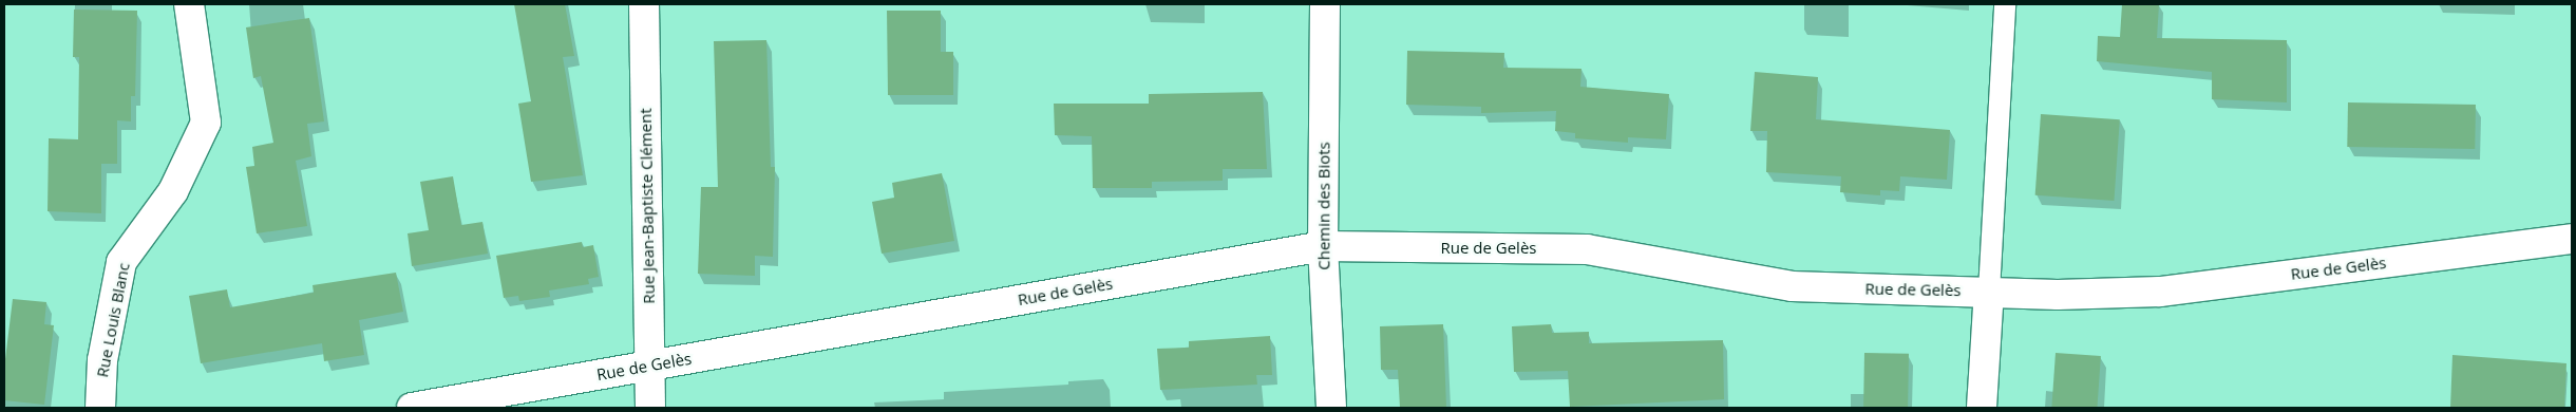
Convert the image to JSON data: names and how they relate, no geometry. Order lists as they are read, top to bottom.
{
  "streets": {
    "street": [
      "Rue Jean-Baptiste Clément",
      "Chemin des Biots",
      "Rue de Gelès",
      "Rue Louis Blanc"
    ]
  },
  "crossings": [
    ["Rue Jean-Baptiste Clément", "Rue de Gelès"],
    ["Chemin des Biots", "Rue de Gelès"]
  ]
}
